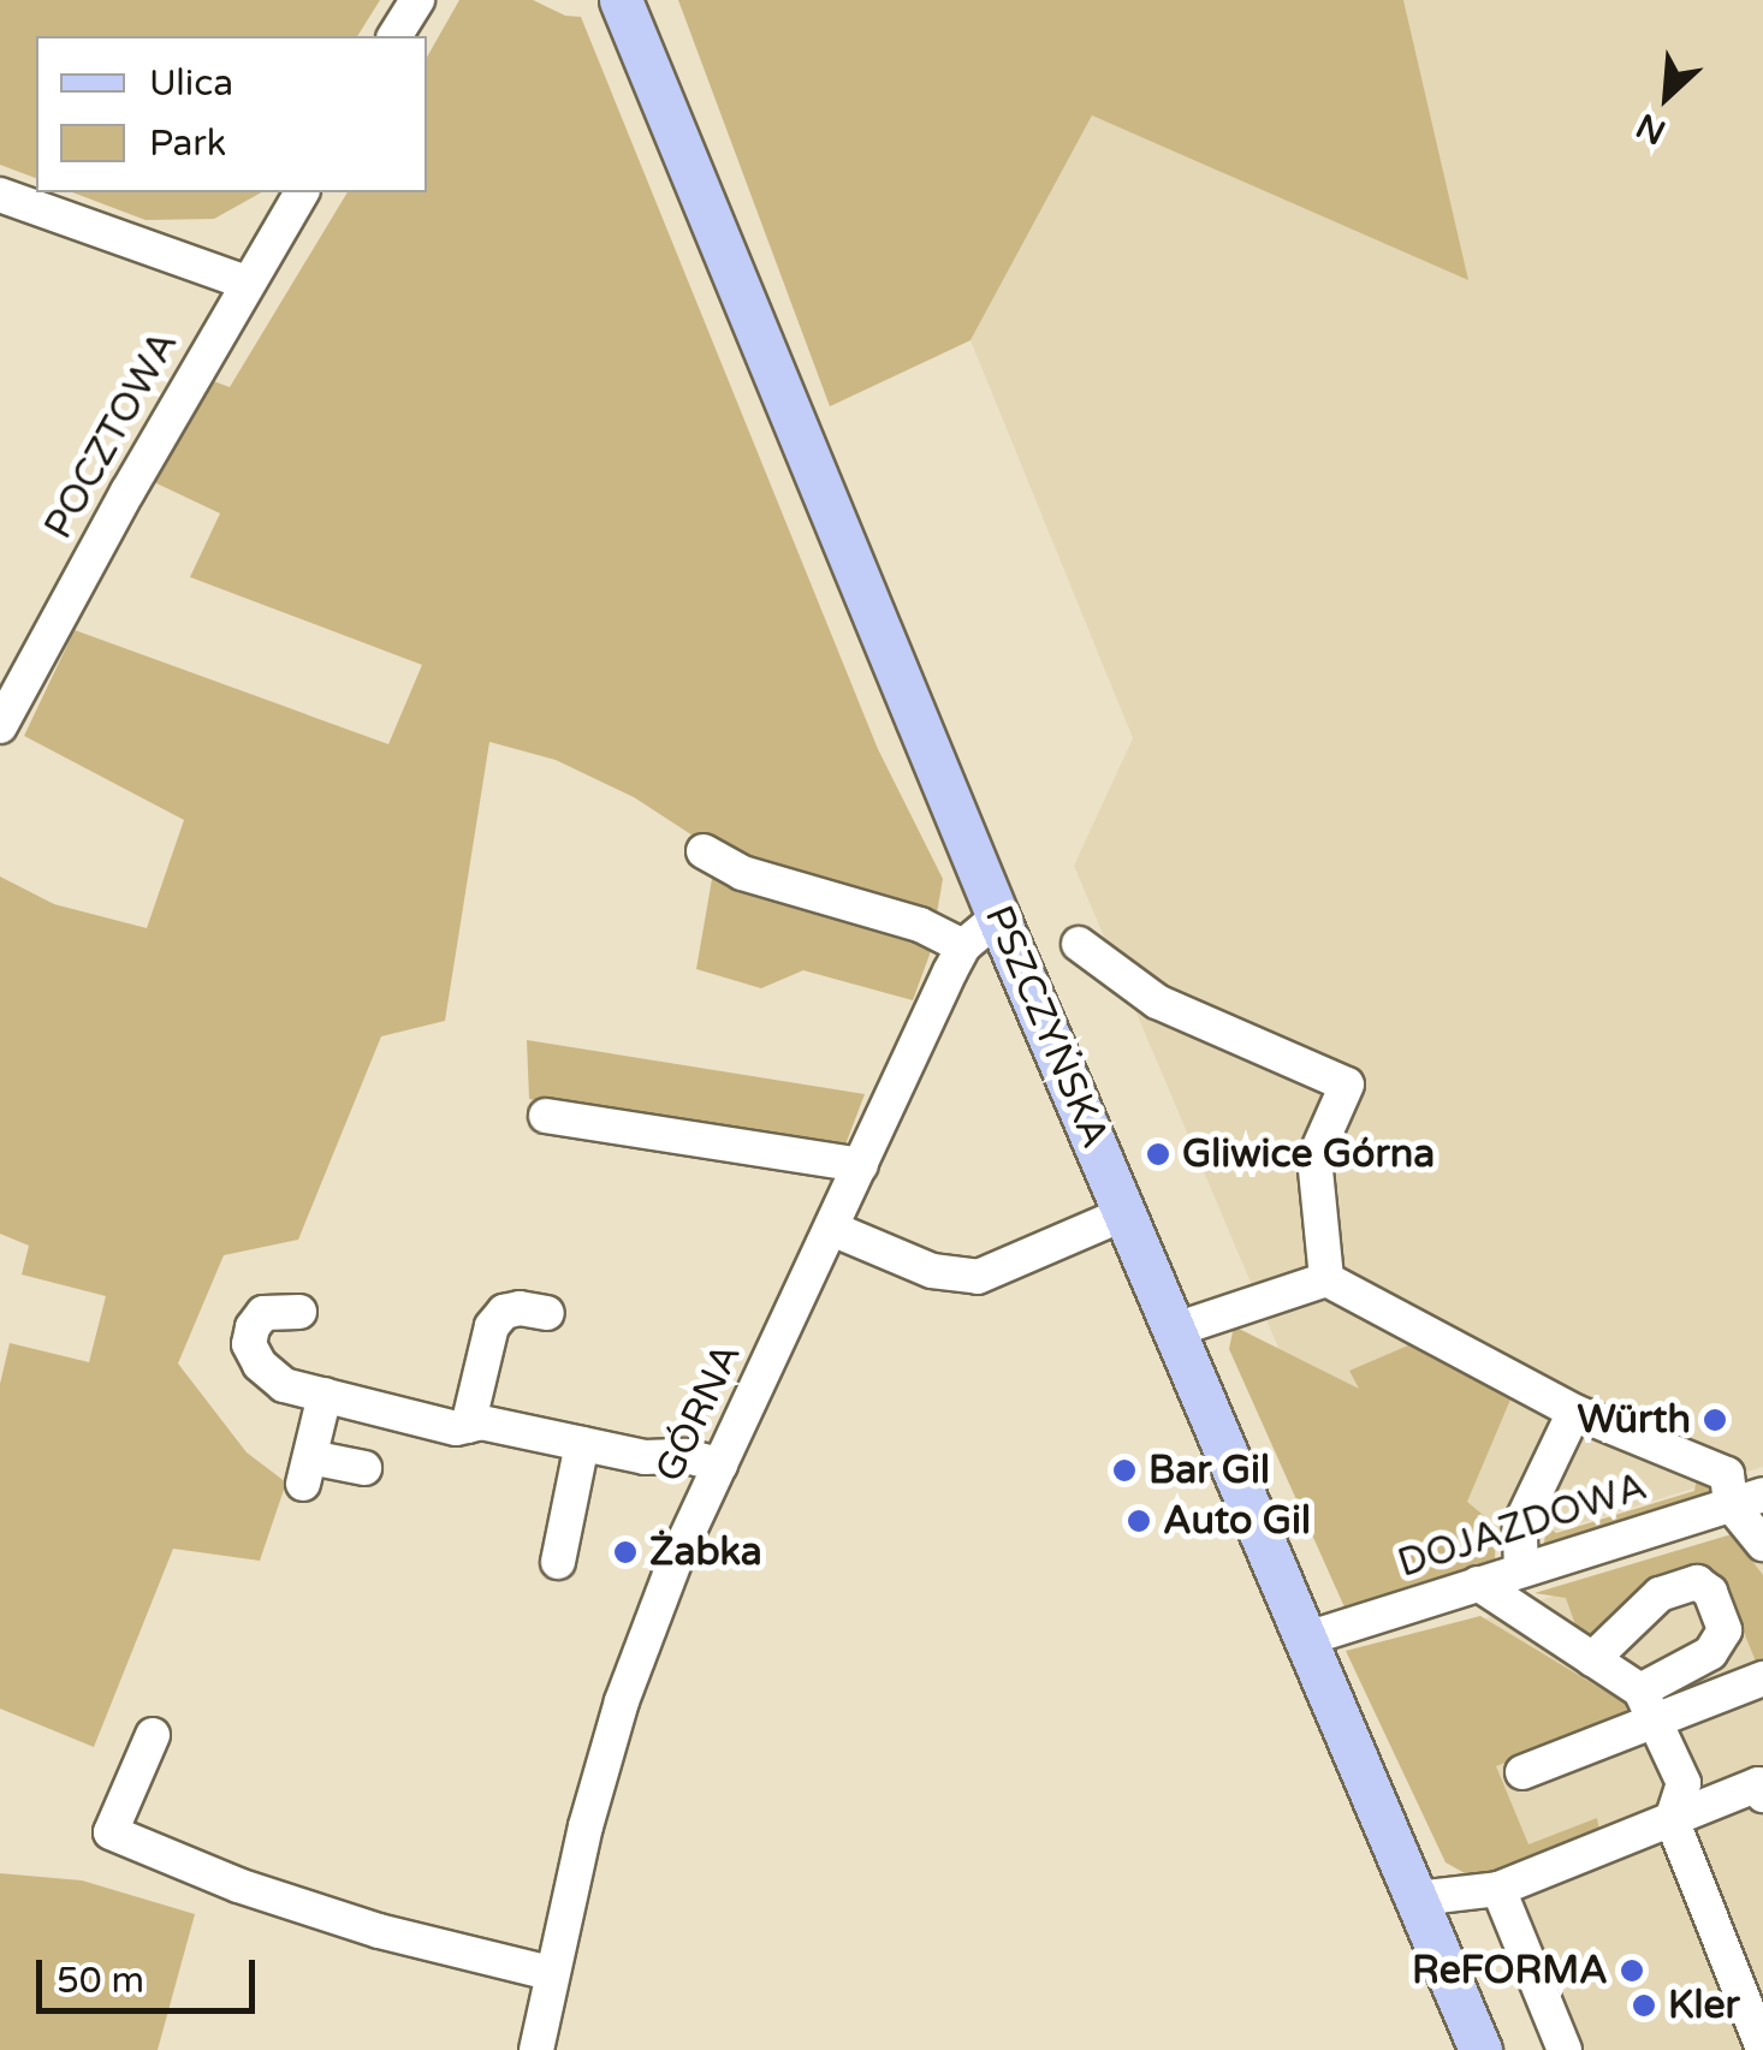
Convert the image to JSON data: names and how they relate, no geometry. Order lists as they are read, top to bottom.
{
  "streets": {
    "main road": ["PSZCZYŃSKA"],
    "street": ["POCZTOWA", "GÓRNA", "DOJAZDOWA"]
  },
  "crossings": [
    ["PSZCZYŃSKA", "GÓRNA"],
    ["PSZCZYŃSKA", "DOJAZDOWA"]
  ],
  "places": [
    "Gliwice Górna",
    "Würth",
    "Bar Gil",
    "Auto Gil",
    "Żabka",
    "ReFORMA",
    "Kler"
  ],
  "legend": ["Ulica", "Park"],
  "scale_bar": "50 m",
  "north": "bottom left"
}
